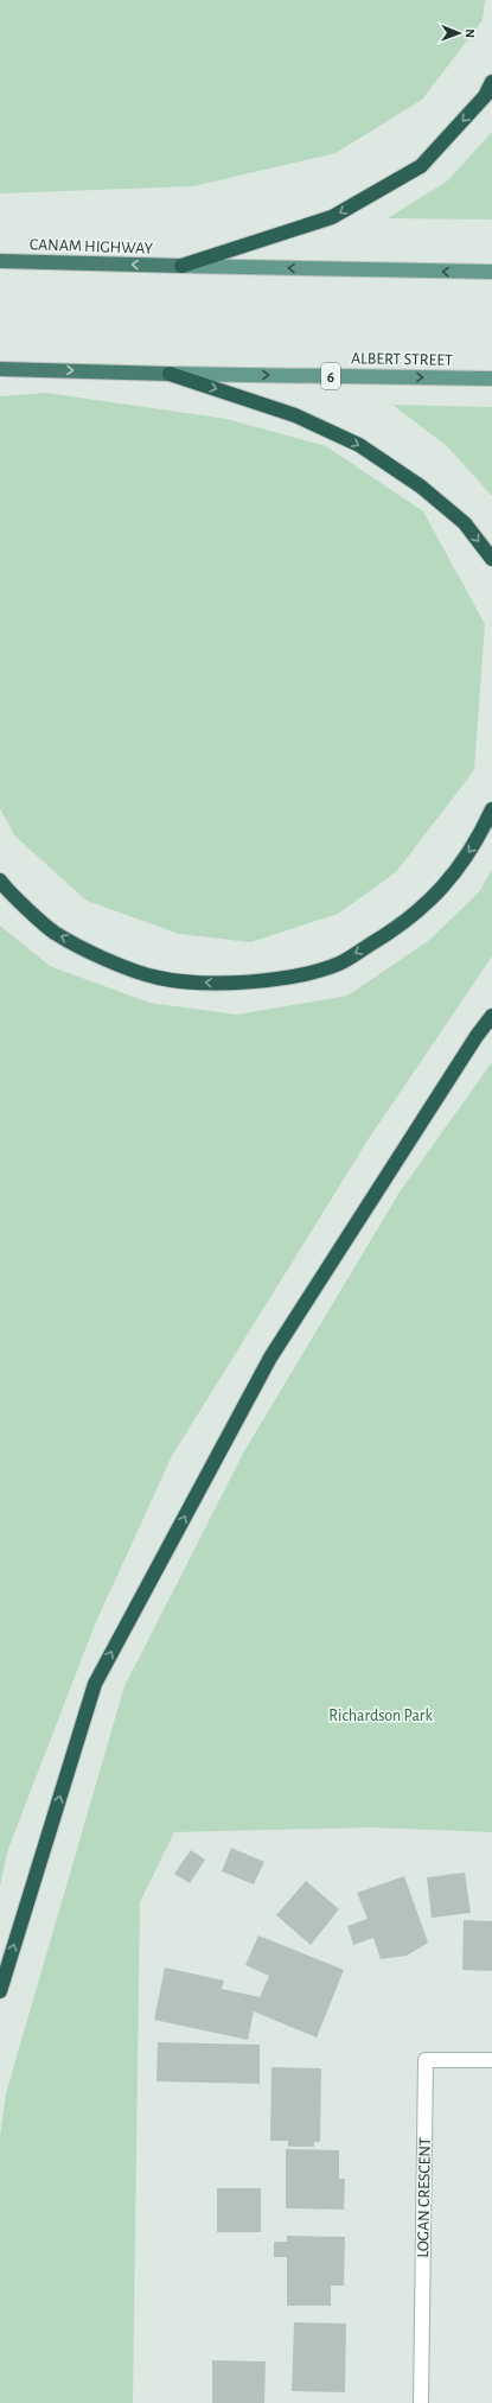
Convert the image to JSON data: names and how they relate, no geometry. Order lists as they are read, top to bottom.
{
  "streets": {
    "highway": ["CANAM HIGHWAY", "6"],
    "main road": ["ALBERT STREET"],
    "street": ["LOGAN CRESCENT"]
  },
  "crossings": [
    ["ALBERT STREET", "6"]
  ],
  "parks": ["Richardson Park"],
  "north": "right"
}
